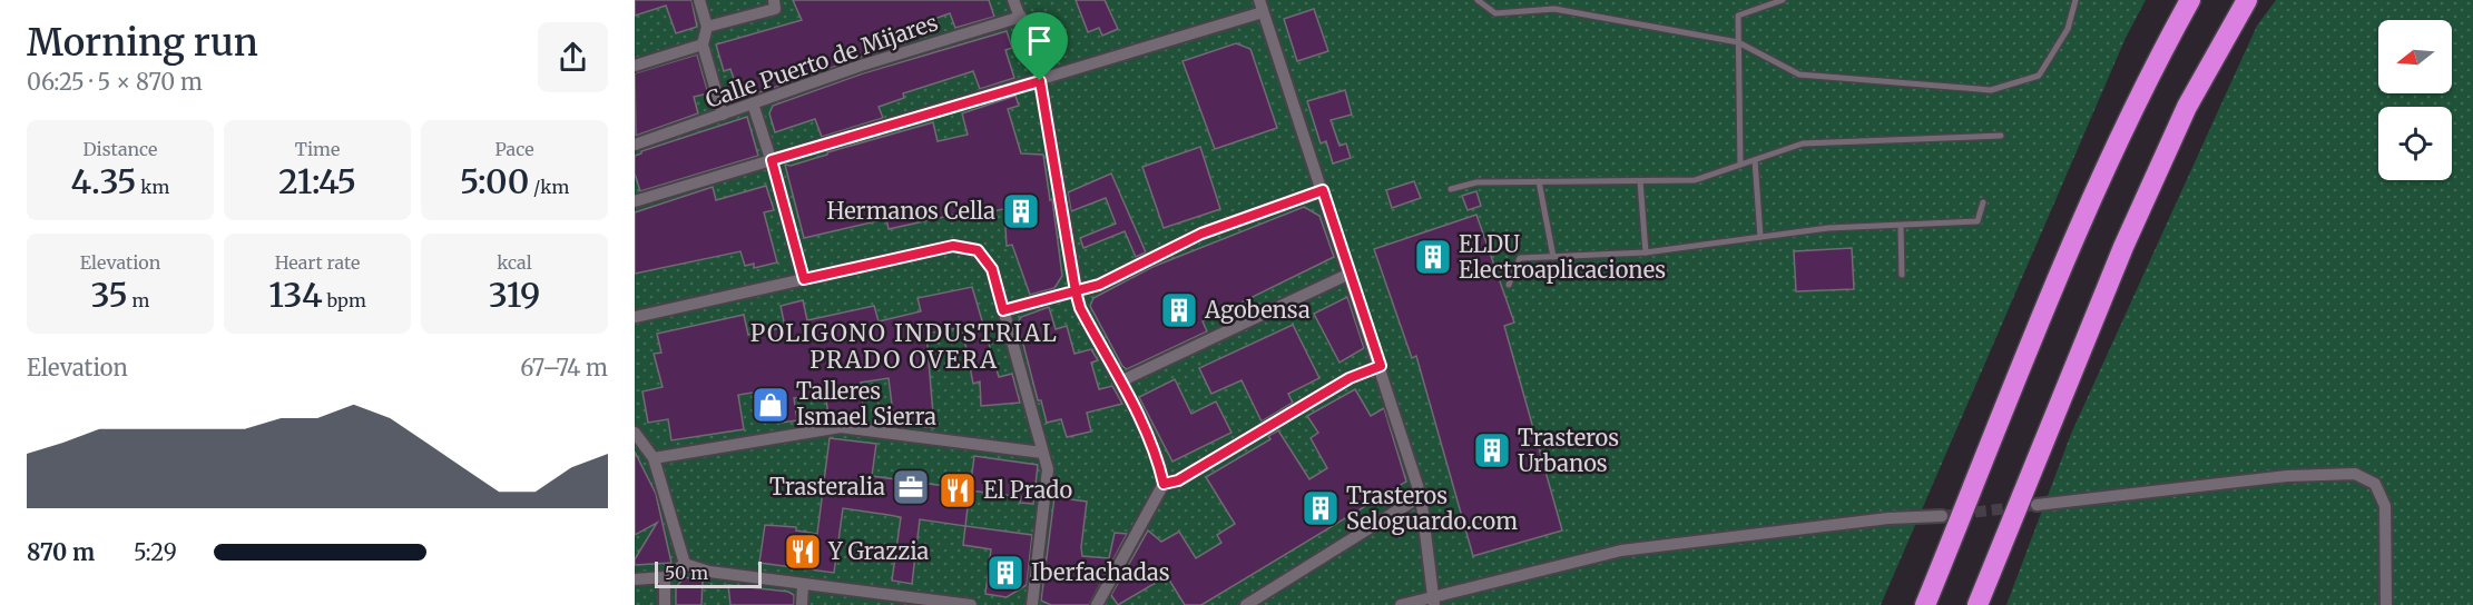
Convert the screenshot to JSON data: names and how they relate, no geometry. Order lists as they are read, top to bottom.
{
  "streets": {
    "street": ["Calle Puerto de Mijares"]
  },
  "districts": ["POLIGONO INDUSTRIAL PRADO OVERA"],
  "places": {
    "building": [
      "Hermanos Cella",
      "ELDU Electroaplicaciones",
      "Agobensa",
      "Trasteros Urbanos",
      "Trasteros Seloguardo.com",
      "Iberfachadas"
    ],
    "shop": ["Talleres Ismael Sierra"],
    "office": ["Trasteralia"],
    "restaurant": ["El Prado", "Y Grazzia"]
  },
  "scale_bar": "50 m",
  "north": "left",
  "page": {
    "heading": ["Morning run", "06:25 · 5 × 870 m"],
    "stats": [
      ["Distance", "4.35 km"],
      ["Time", "21:45"],
      ["Pace", "5:00 /km"],
      ["Elevation", "35 m"],
      ["Heart rate", "134 bpm"],
      ["kcal", "319"]
    ],
    "chart": ["Elevation", "67–74 m"],
    "list": [
      {
        "name": "870 m",
        "note": "5:29"
      }
    ],
    "scale": "50 m"
  }
}
